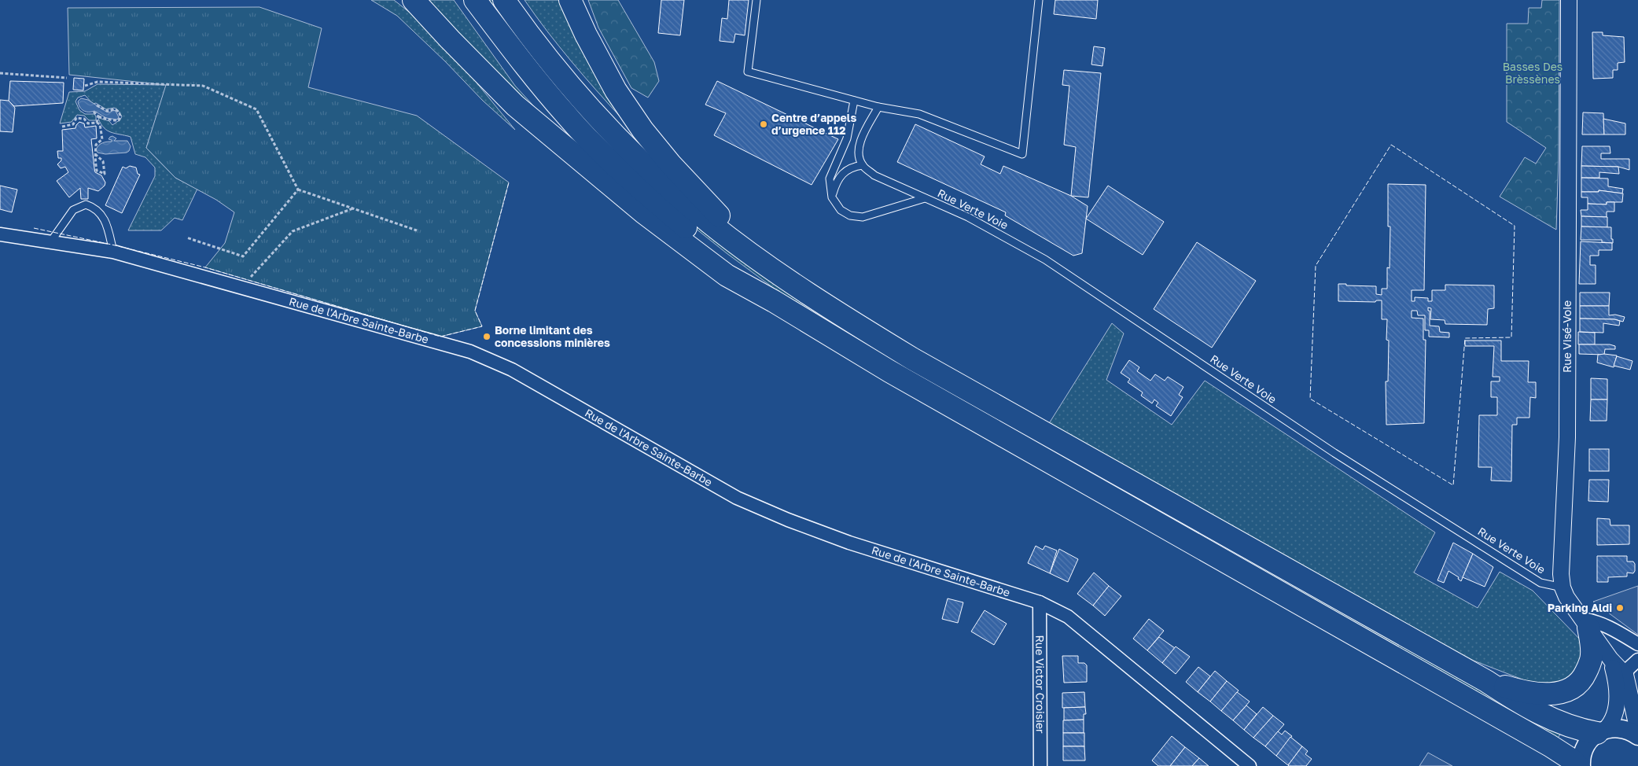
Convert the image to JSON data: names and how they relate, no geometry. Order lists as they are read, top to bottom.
{
  "streets": {
    "street": ["Rue de l'Arbre Sainte-Barbe", "Rue Visé-Voie", "Rue Victor Croisier"],
    "lane": ["Rue Verte Voie"]
  },
  "crossings": [
    ["Rue Verte Voie", "Rue Visé-Voie"],
    ["Rue de l'Arbre Sainte-Barbe", "Rue Victor Croisier"]
  ],
  "parks": ["Basses Des Brèssènes"],
  "places": ["Centre d’appels d’urgence 112", "Borne limitant des concessions minières", "Parking Aldi"]
}
